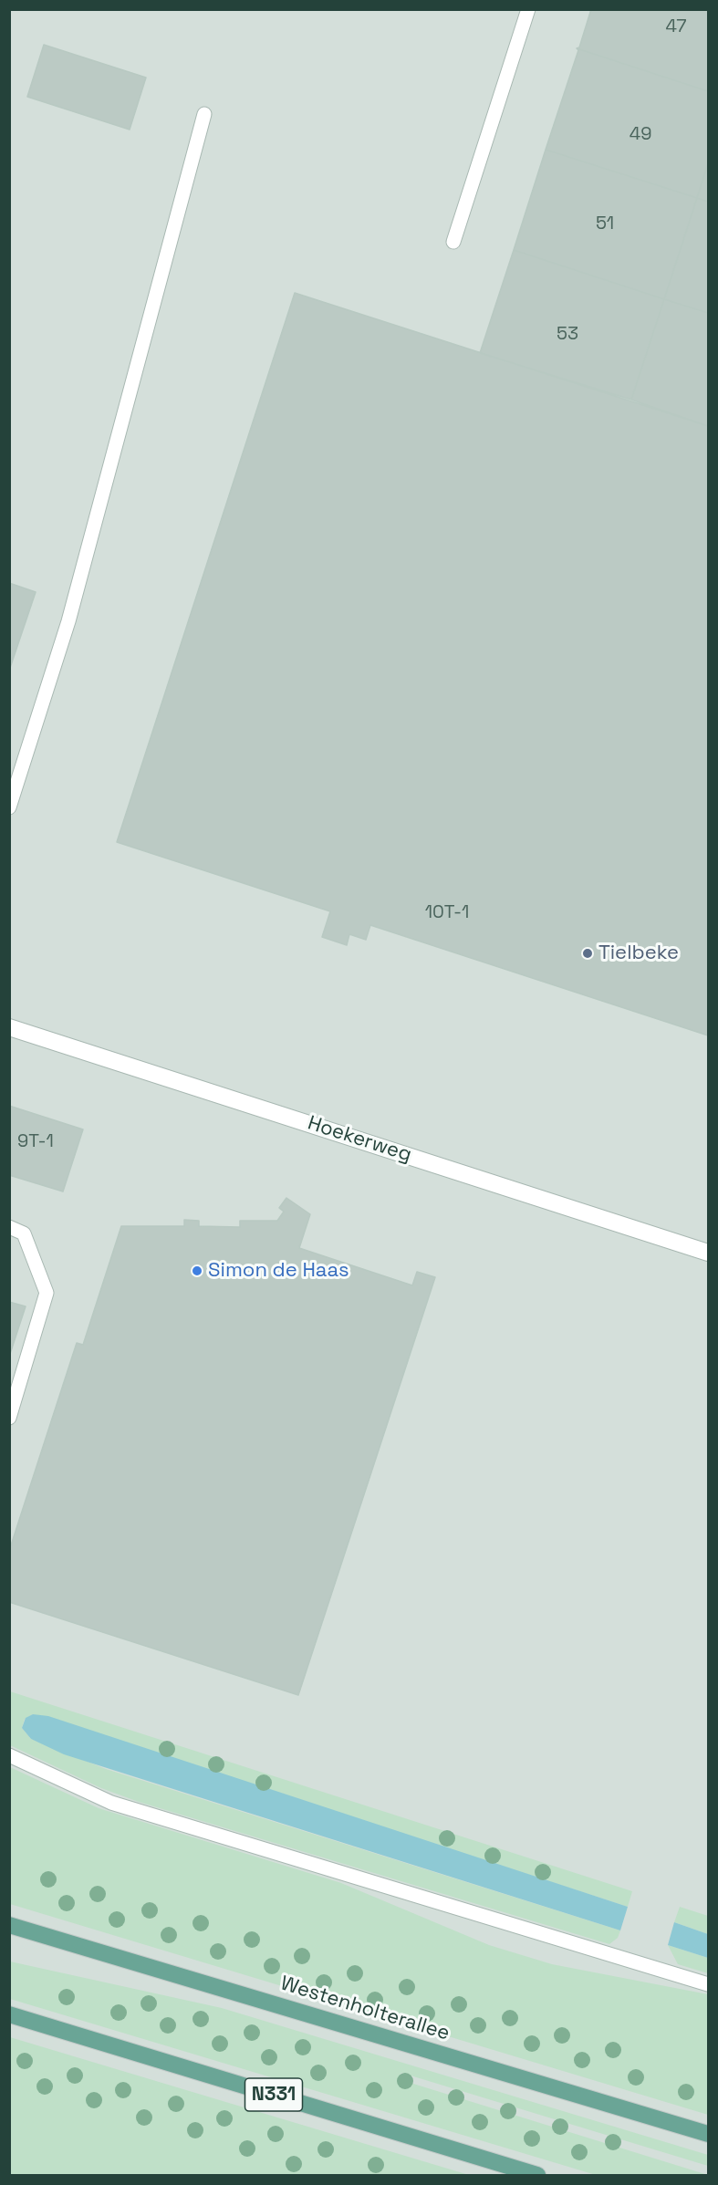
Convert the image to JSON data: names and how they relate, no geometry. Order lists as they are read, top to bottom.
{
  "streets": {
    "main road": ["Westenholterallee", "N331"],
    "street": ["Hoekerweg"]
  },
  "places": ["Tielbeke", "Simon de Haas"],
  "house_numbers": [
    "47",
    "49",
    "51",
    "53",
    "10T-1",
    "9T-1"
  ]
}
